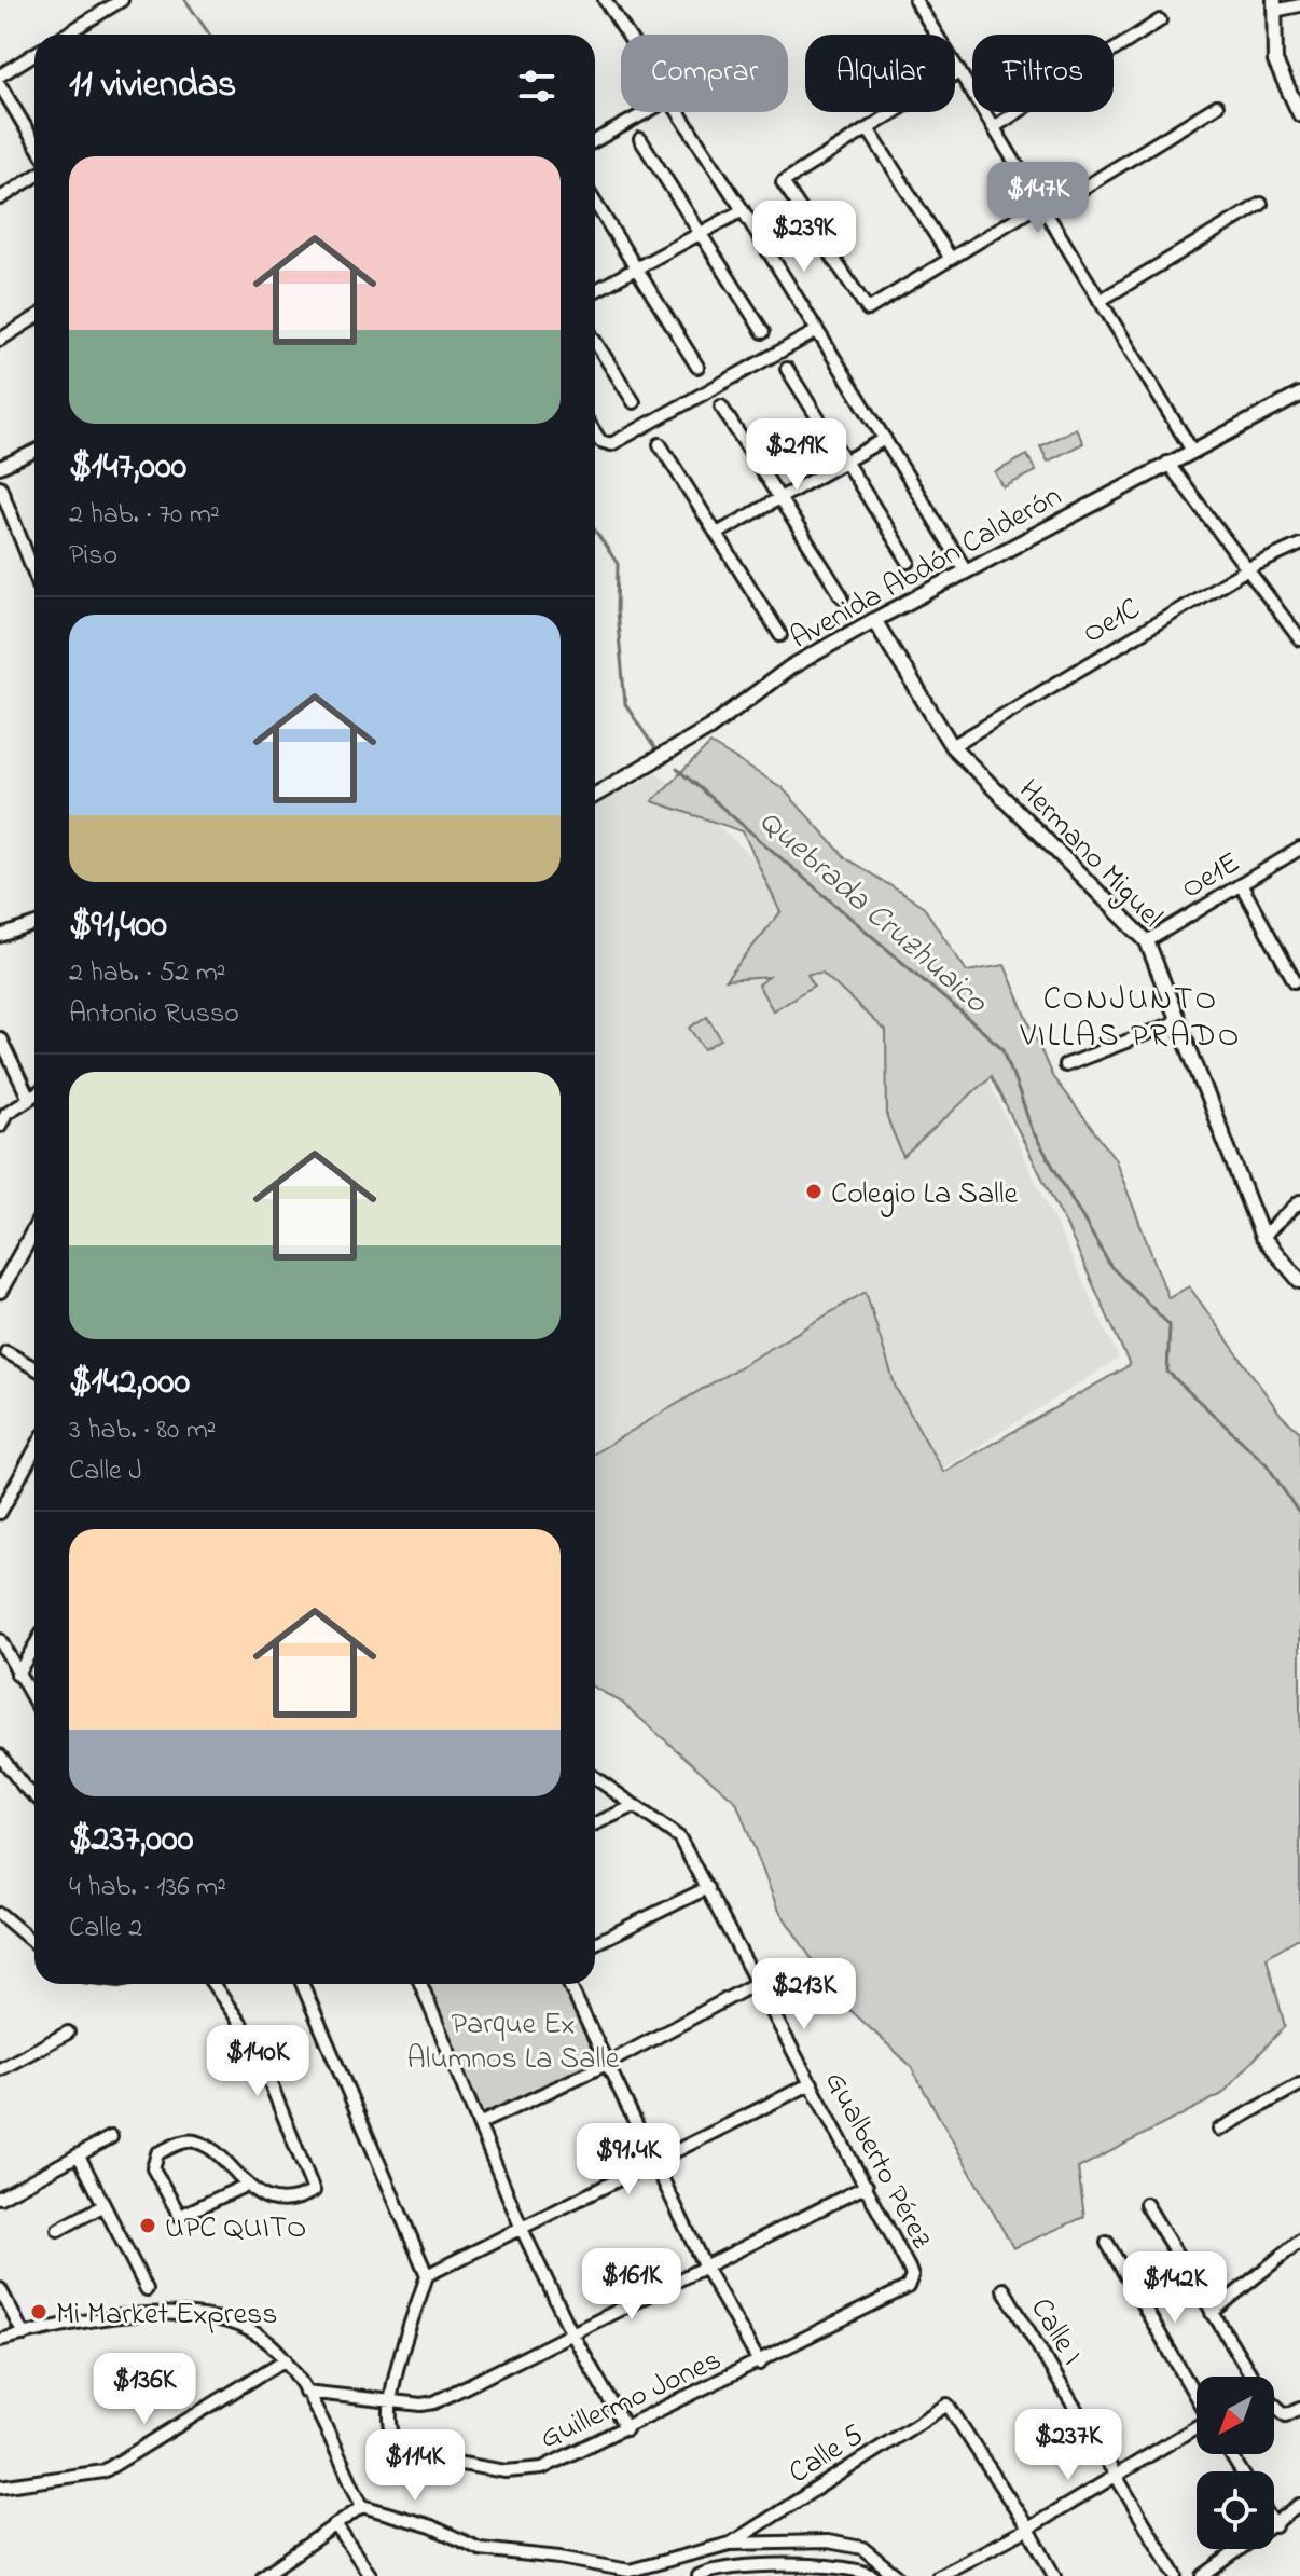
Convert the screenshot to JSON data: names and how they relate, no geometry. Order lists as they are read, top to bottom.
{
  "streets": {
    "street": [
      "Avenida Abdón Calderón",
      "Oe1C",
      "Hermano Miguel",
      "Oe1E",
      "Gualberto Pérez",
      "Calle I",
      "Guillermo Jones",
      "Calle 5"
    ]
  },
  "crossings": [
    ["Avenida Abdón Calderón", "Hermano Miguel"],
    ["Oe1C", "Hermano Miguel"],
    ["Hermano Miguel", "Oe1E"],
    ["Gualberto Pérez", "Guillermo Jones"]
  ],
  "districts": ["CONJUNTO VILLAS PRADO"],
  "water": ["Quebrada Cruzhuaico"],
  "parks": ["Parque Ex Alumnos La Salle"],
  "places": ["Colegio La Salle", "UPC QUITO", "Mi Market Express"],
  "north": "bottom left",
  "page": {
    "chip": ["Comprar", "Alquilar", "Filtros"],
    "heading": "11 viviendas",
    "list": [
      {
        "name": "$147,000",
        "note": "2 hab. · 70 m² · Piso"
      },
      {
        "name": "$91,400",
        "note": "2 hab. · 52 m² · Antonio Russo"
      },
      {
        "name": "$142,000",
        "note": "3 hab. · 80 m² · Calle J"
      },
      {
        "name": "$237,000",
        "note": "4 hab. · 136 m² · Calle 2"
      }
    ],
    "price": [
      "$147K",
      "$239K",
      "$219K",
      "$213K",
      "$140K",
      "$91.4K",
      "$161K",
      "$142K",
      "$136K",
      "$237K",
      "$114K"
    ]
  }
}
